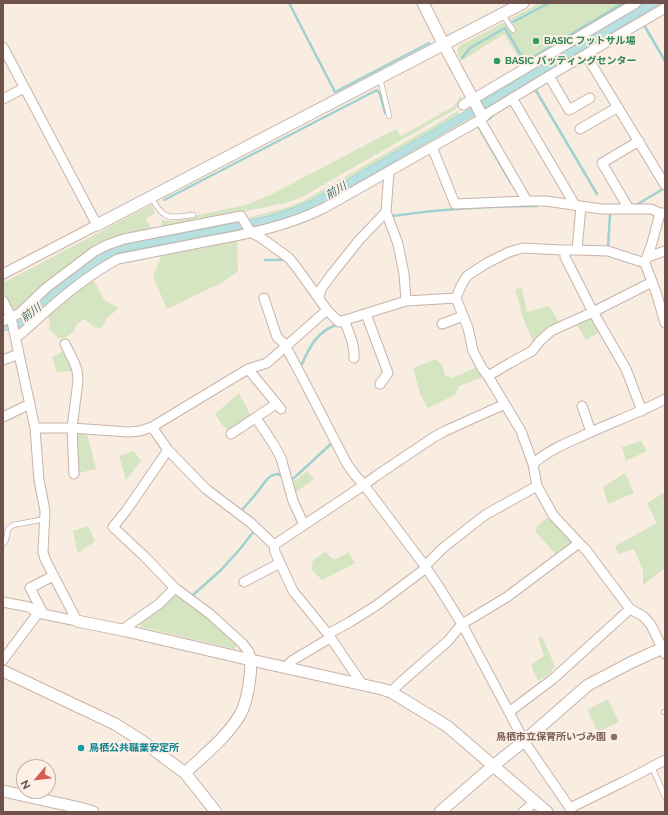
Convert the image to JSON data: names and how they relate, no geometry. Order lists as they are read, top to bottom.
{
  "water": ["前川"],
  "places": [
    "BASIC フットサル場",
    "BASIC バッティングセンター",
    "鳥栖市立保育所いづみ園",
    "鳥栖公共職業安定所"
  ],
  "north": "bottom left"
}
